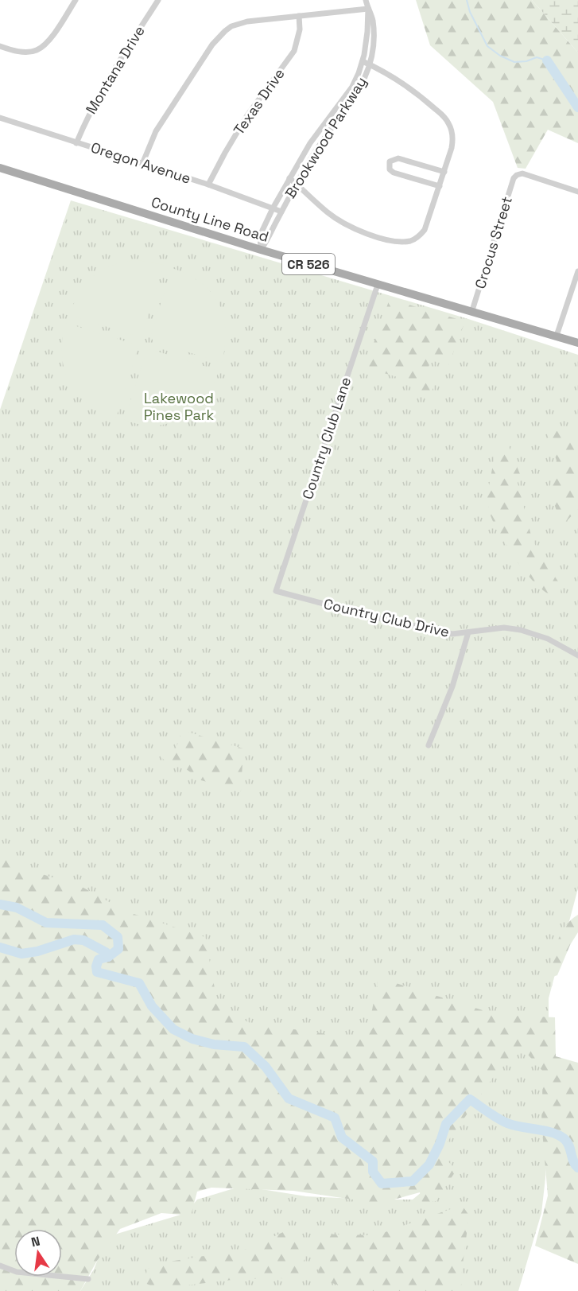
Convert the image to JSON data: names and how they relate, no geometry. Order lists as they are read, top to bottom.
{
  "streets": {
    "main road": ["County Line Road", "CR 526"],
    "street": [
      "Montana Drive",
      "Texas Drive",
      "Brookwood Parkway",
      "Oregon Avenue",
      "Crocus Street",
      "Country Club Lane",
      "Country Club Drive"
    ]
  },
  "crossings": [
    ["Montana Drive", "Oregon Avenue"],
    ["Texas Drive", "Oregon Avenue"],
    ["Brookwood Parkway", "Oregon Avenue"],
    ["Brookwood Parkway", "County Line Road"],
    ["County Line Road", "Crocus Street"],
    ["County Line Road", "Country Club Lane"],
    ["Country Club Lane", "Country Club Drive"]
  ],
  "parks": ["Lakewood Pines Park"],
  "north": "top"
}
